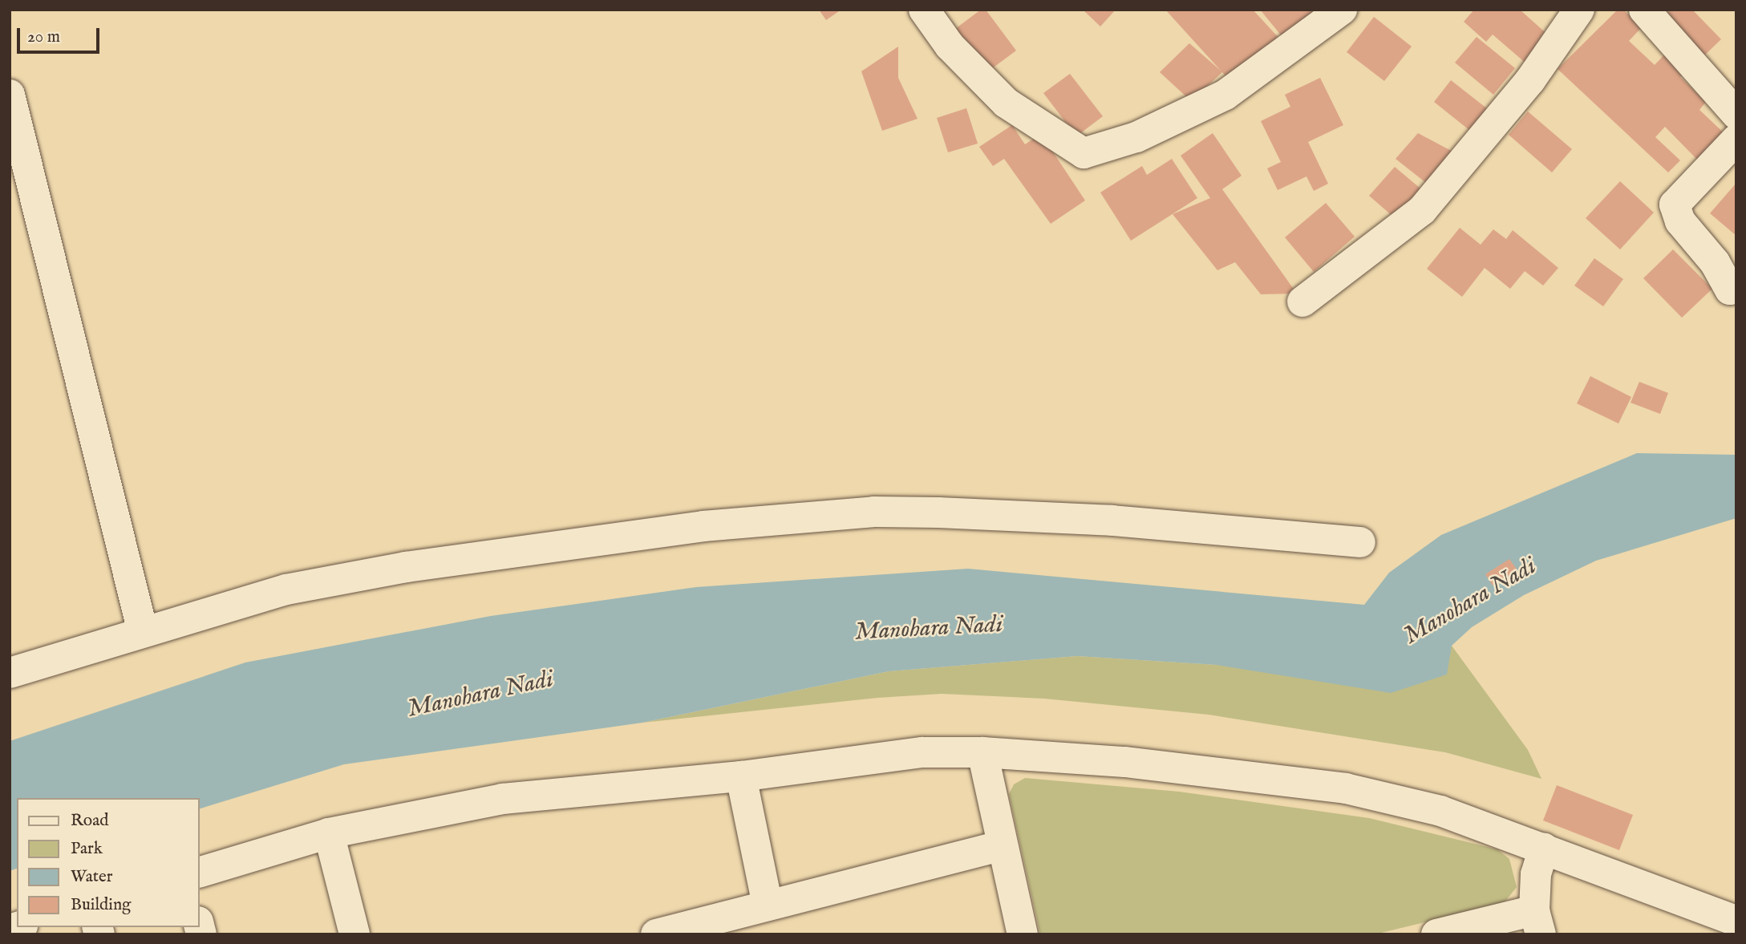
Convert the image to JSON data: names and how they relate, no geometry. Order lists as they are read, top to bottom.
{
  "water": ["Manohara Nadi"],
  "legend": [
    "Road",
    "Park",
    "Water",
    "Building"
  ],
  "scale_bar": "20 m"
}
